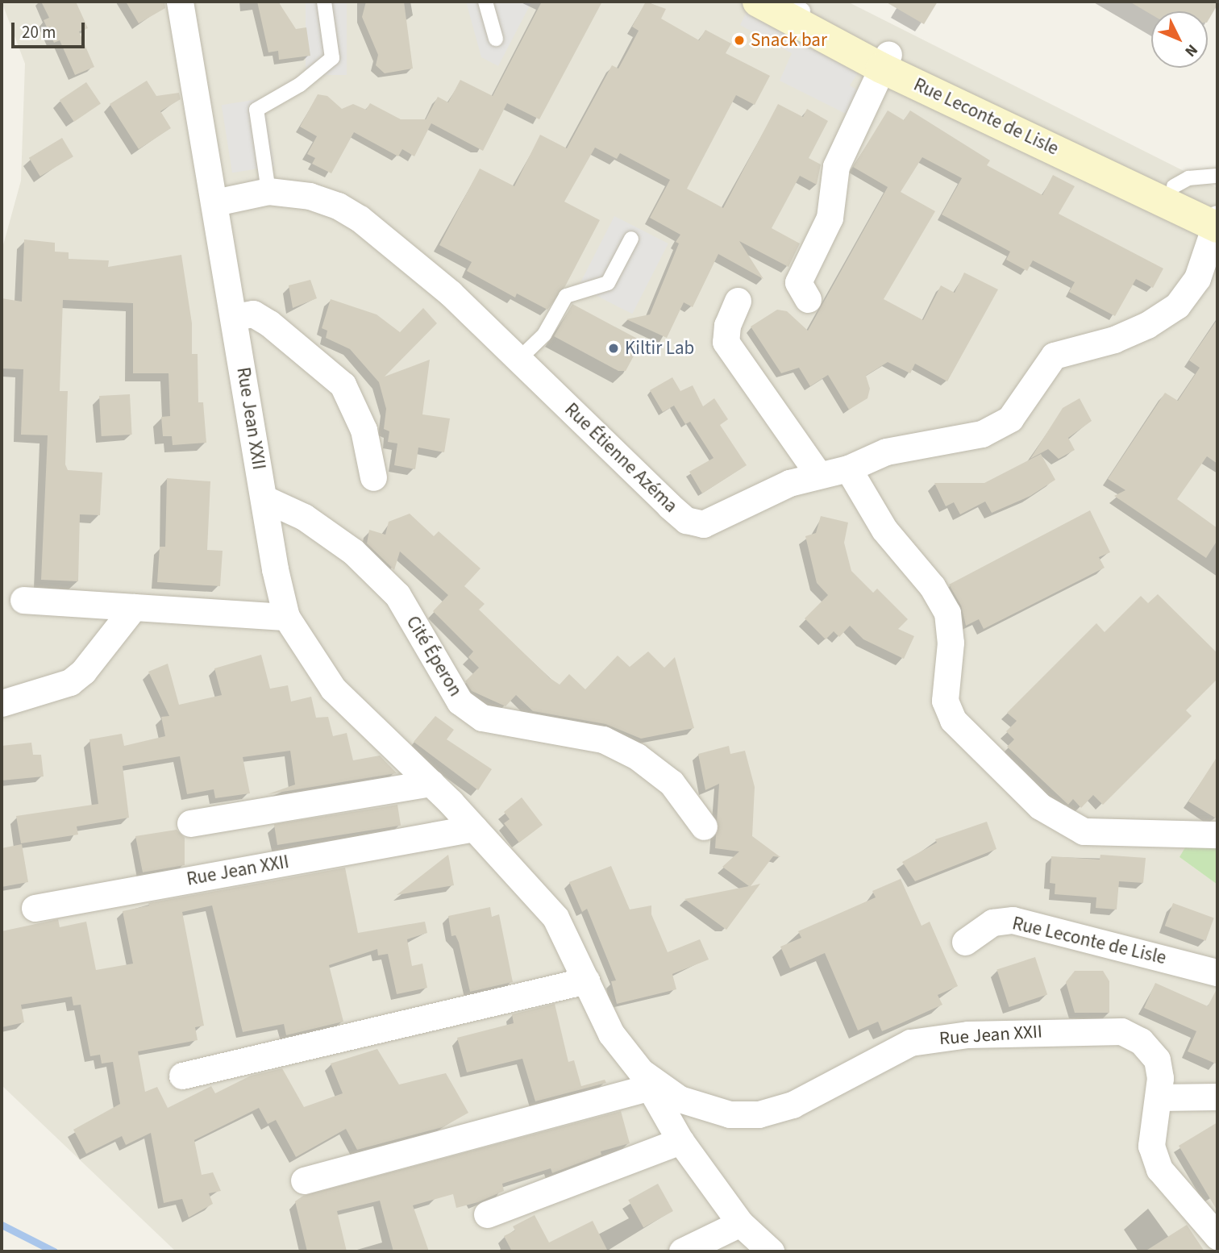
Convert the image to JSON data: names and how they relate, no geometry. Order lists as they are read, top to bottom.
{
  "streets": {
    "main road": ["Rue Leconte de Lisle"],
    "street": ["Rue Jean XXII", "Rue Étienne Azéma", "Cité Éperon"]
  },
  "crossings": [
    ["Rue Leconte de Lisle", "Rue Étienne Azéma"],
    ["Rue Jean XXII", "Rue Étienne Azéma"],
    ["Rue Jean XXII", "Cité Éperon"]
  ],
  "places": ["Snack bar", "Kiltir Lab"],
  "scale_bar": "20 m",
  "north": "bottom right"
}
